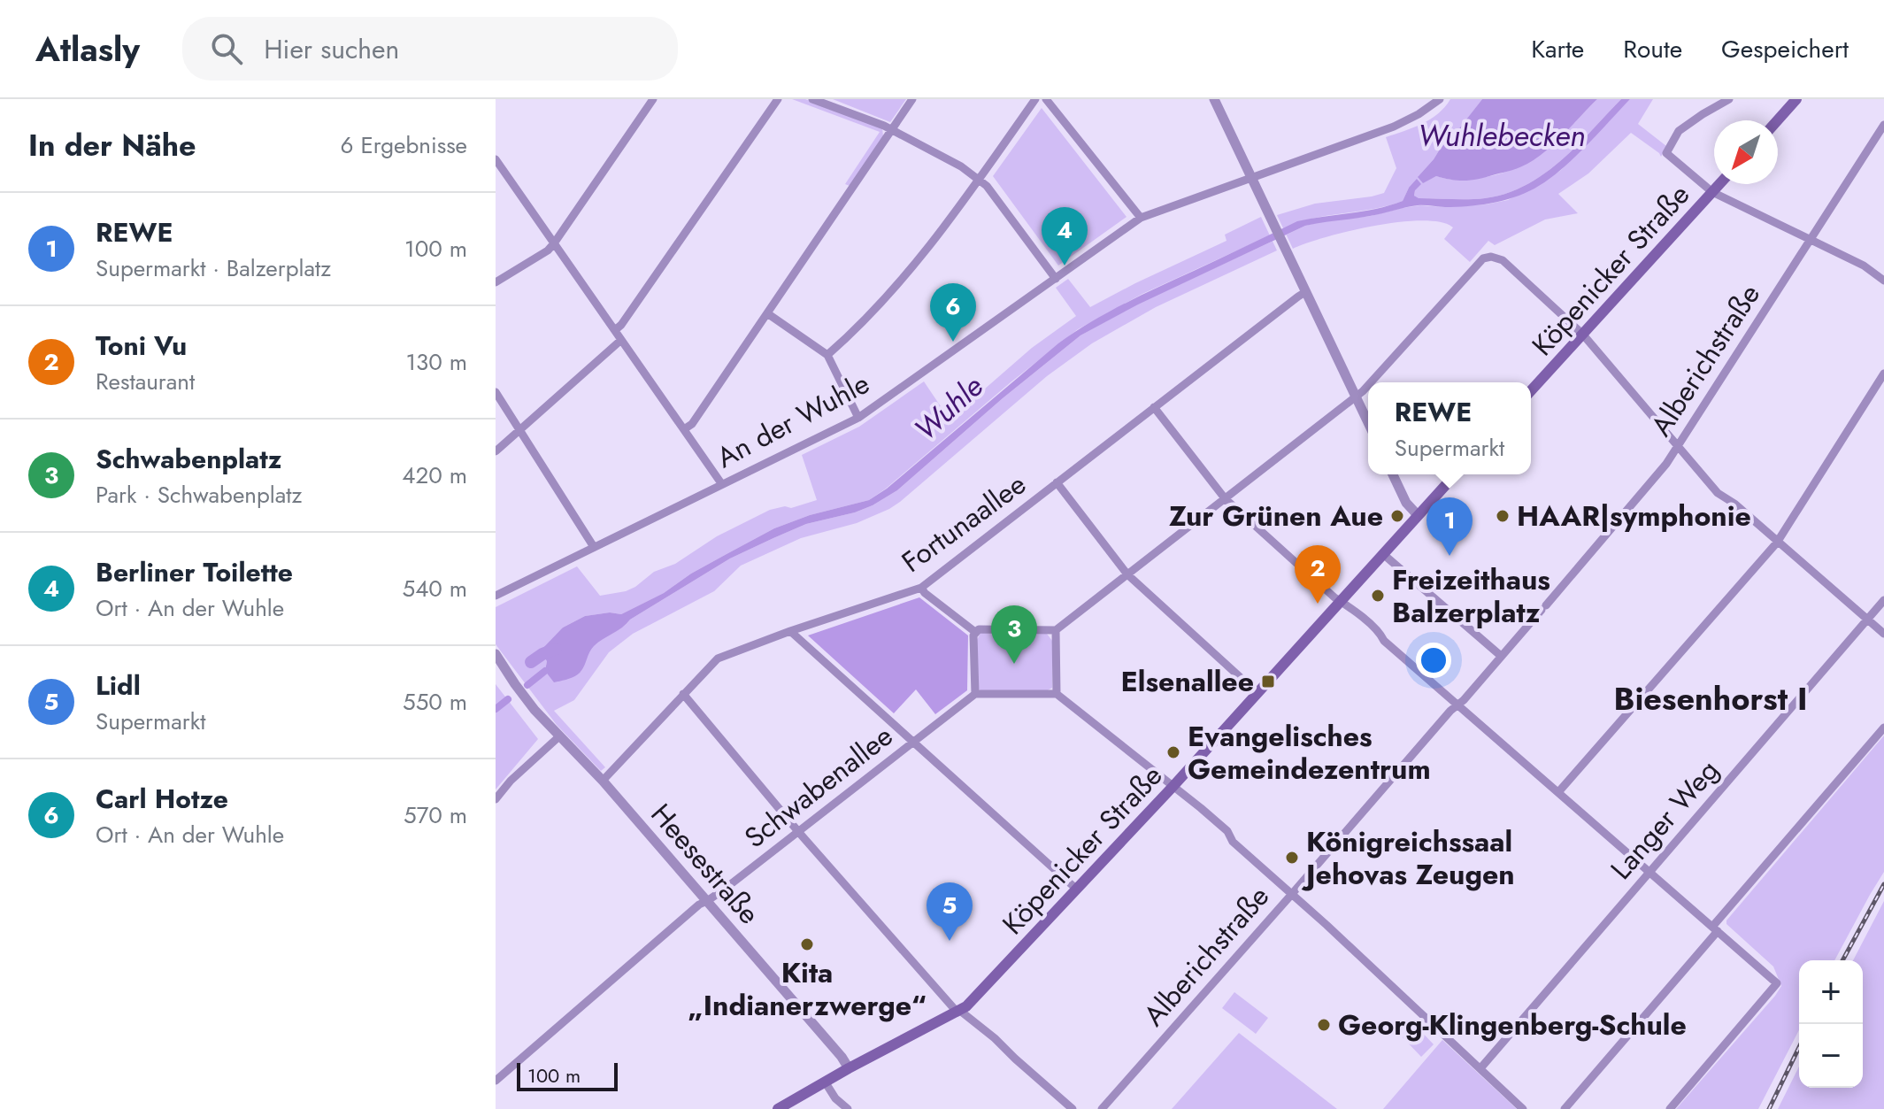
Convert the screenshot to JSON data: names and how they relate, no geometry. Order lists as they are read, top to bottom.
{
  "streets": {
    "main road": ["Köpenicker Straße"],
    "street": [
      "Alberichstraße",
      "An der Wuhle",
      "Fortunaallee",
      "Schwabenallee",
      "Langer Weg",
      "Heesestraße"
    ]
  },
  "crossings": [
    ["Köpenicker Straße", "Heesestraße"],
    ["Fortunaallee", "Heesestraße"],
    ["Schwabenallee", "Heesestraße"]
  ],
  "districts": ["Biesenhorst I"],
  "water": ["Wuhlebecken", "Wuhle"],
  "places": {
    "other": [
      "Zur Grünen Aue",
      "HAAR|symphonie",
      "Freizeithaus Balzerplatz",
      "Evangelisches Gemeindezentrum",
      "Königreichssaal Jehovas Zeugen",
      "Kita „Indianerzwerge“",
      "Georg-Klingenberg-Schule"
    ],
    "transit": ["Elsenallee"]
  },
  "scale_bar": "100 m",
  "north": "bottom left",
  "page": {
    "header": "Atlasly",
    "search": "Hier suchen",
    "nav": ["Karte", "Route", "Gespeichert"],
    "heading": ["In der Nähe", "6 Ergebnisse"],
    "list": [
      {
        "mark": "1",
        "name": "REWE",
        "note": "Supermarkt · Balzerplatz",
        "value": "100 m"
      },
      {
        "mark": "2",
        "name": "Toni Vu",
        "note": "Restaurant",
        "value": "130 m"
      },
      {
        "mark": "3",
        "name": "Schwabenplatz",
        "note": "Park · Schwabenplatz",
        "value": "420 m"
      },
      {
        "mark": "4",
        "name": "Berliner Toilette",
        "note": "Ort · An der Wuhle",
        "value": "540 m"
      },
      {
        "mark": "5",
        "name": "Lidl",
        "note": "Supermarkt",
        "value": "550 m"
      },
      {
        "mark": "6",
        "name": "Carl Hotze",
        "note": "Ort · An der Wuhle",
        "value": "570 m"
      }
    ],
    "pins": [
      "4",
      "6",
      "1",
      "2",
      "3",
      "5"
    ],
    "popup": ["REWE", "Supermarkt"],
    "map_buttons": ["+", "−"],
    "scale": "100 m"
  }
}
